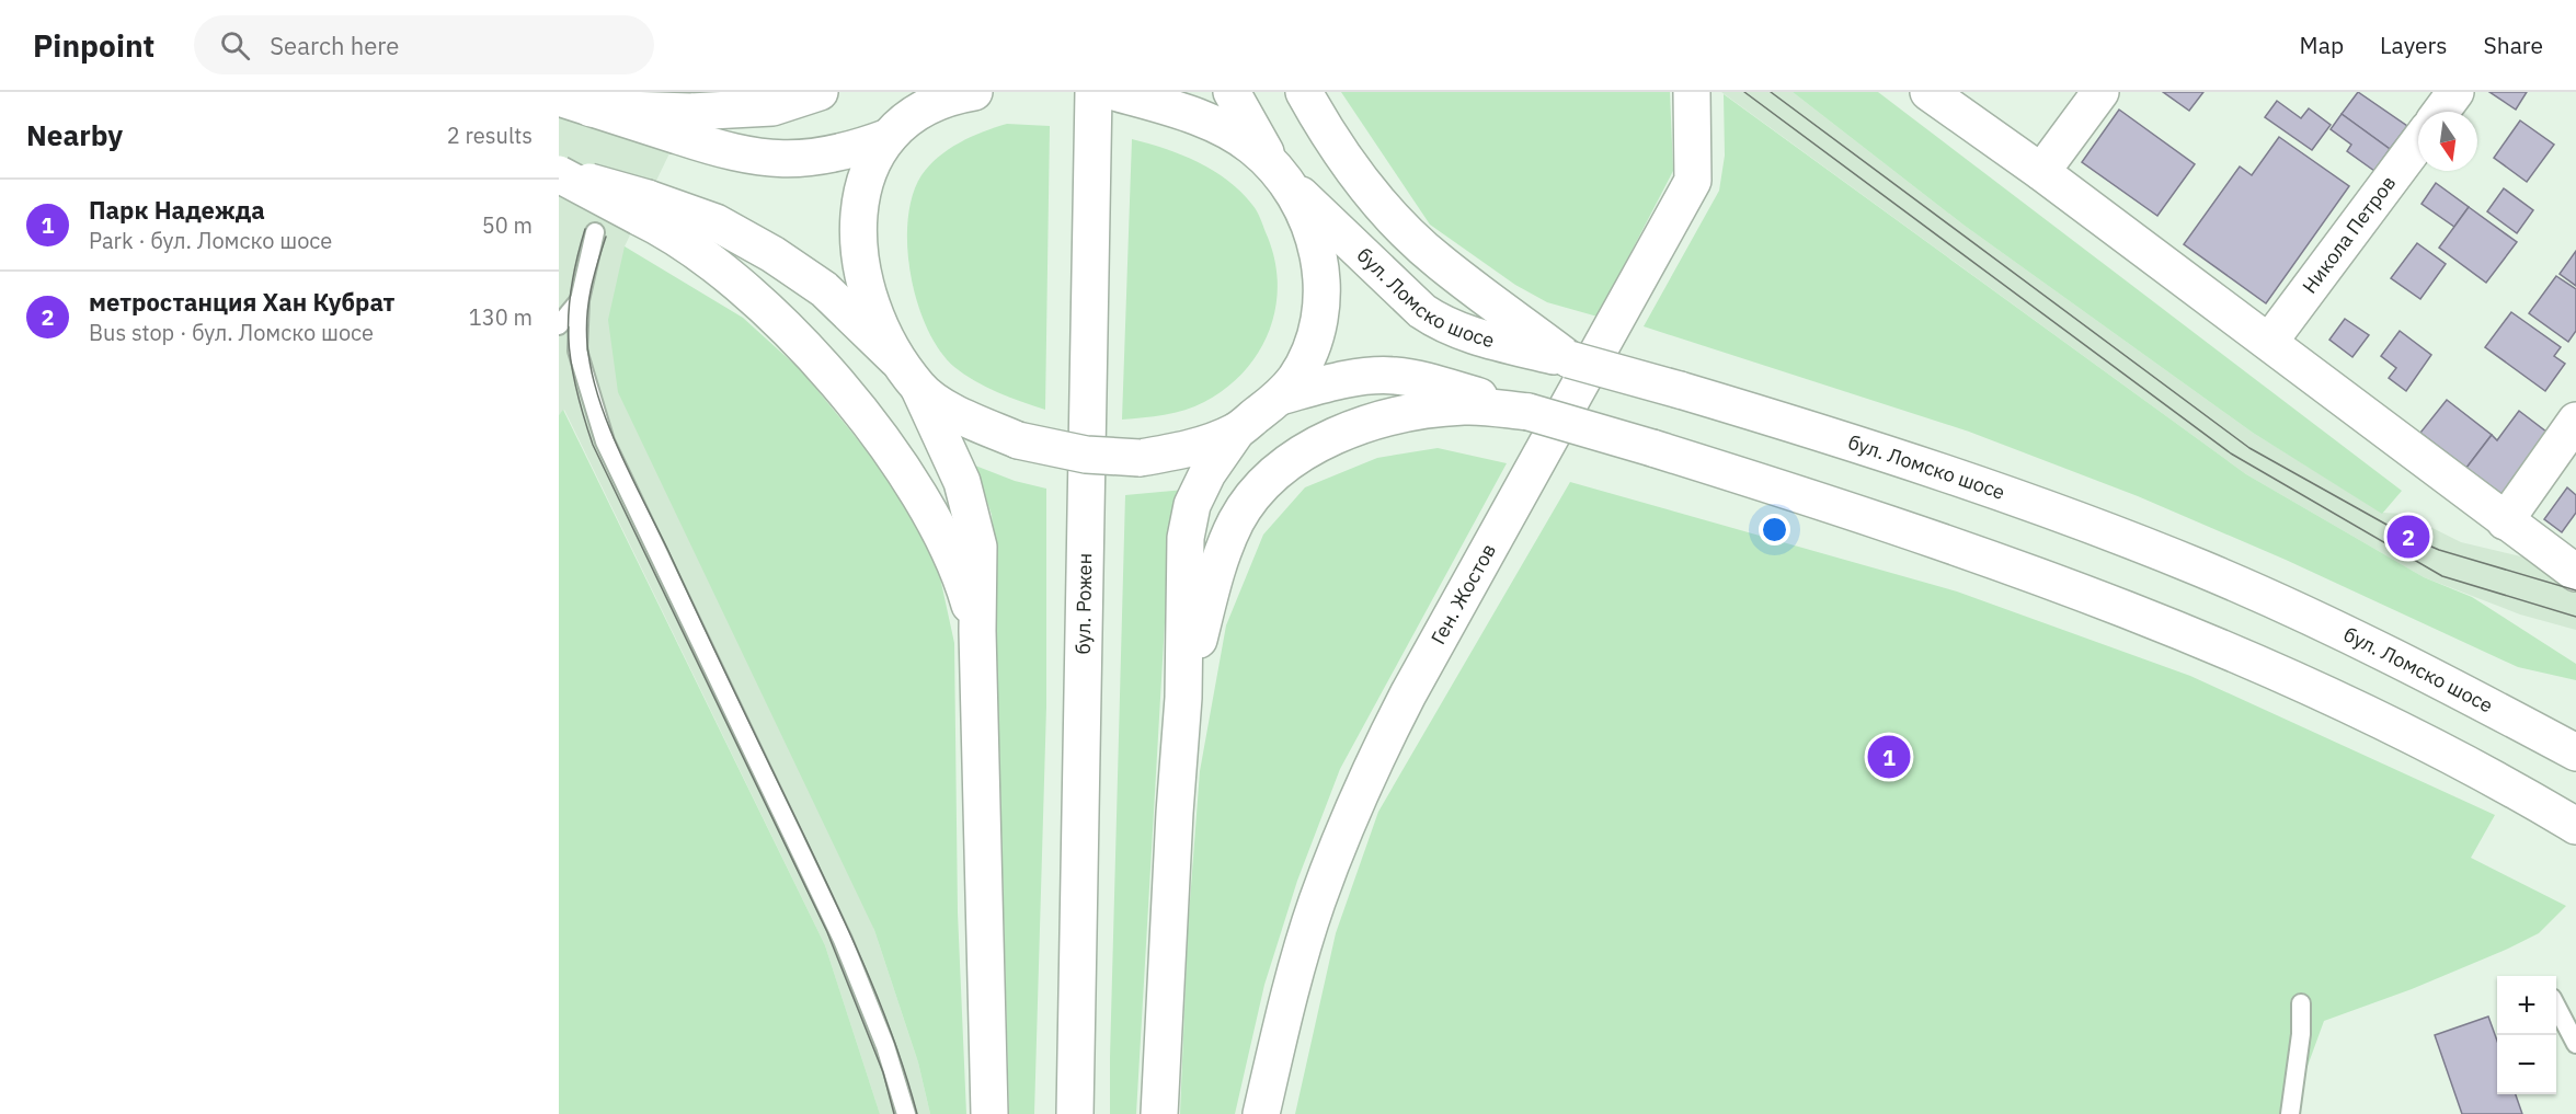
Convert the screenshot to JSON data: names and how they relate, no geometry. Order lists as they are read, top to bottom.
{
  "streets": {
    "main road": [
      "Никола Петров",
      "бул. Ломско шосе",
      "Ген. Жостов",
      "бул. Рожен"
    ]
  },
  "north": "bottom",
  "page": {
    "header": "Pinpoint",
    "search": "Search here",
    "nav": ["Map", "Layers", "Share"],
    "heading": ["Nearby", "2 results"],
    "list": [
      {
        "mark": "1",
        "name": "Парк Надежда",
        "note": "Park · бул. Ломско шосе",
        "value": "50 m"
      },
      {
        "mark": "2",
        "name": "метростанция Хан Кубрат",
        "note": "Bus stop · бул. Ломско шосе",
        "value": "130 m"
      }
    ],
    "pins": ["2", "1"],
    "map_buttons": ["+", "−"]
  }
}
